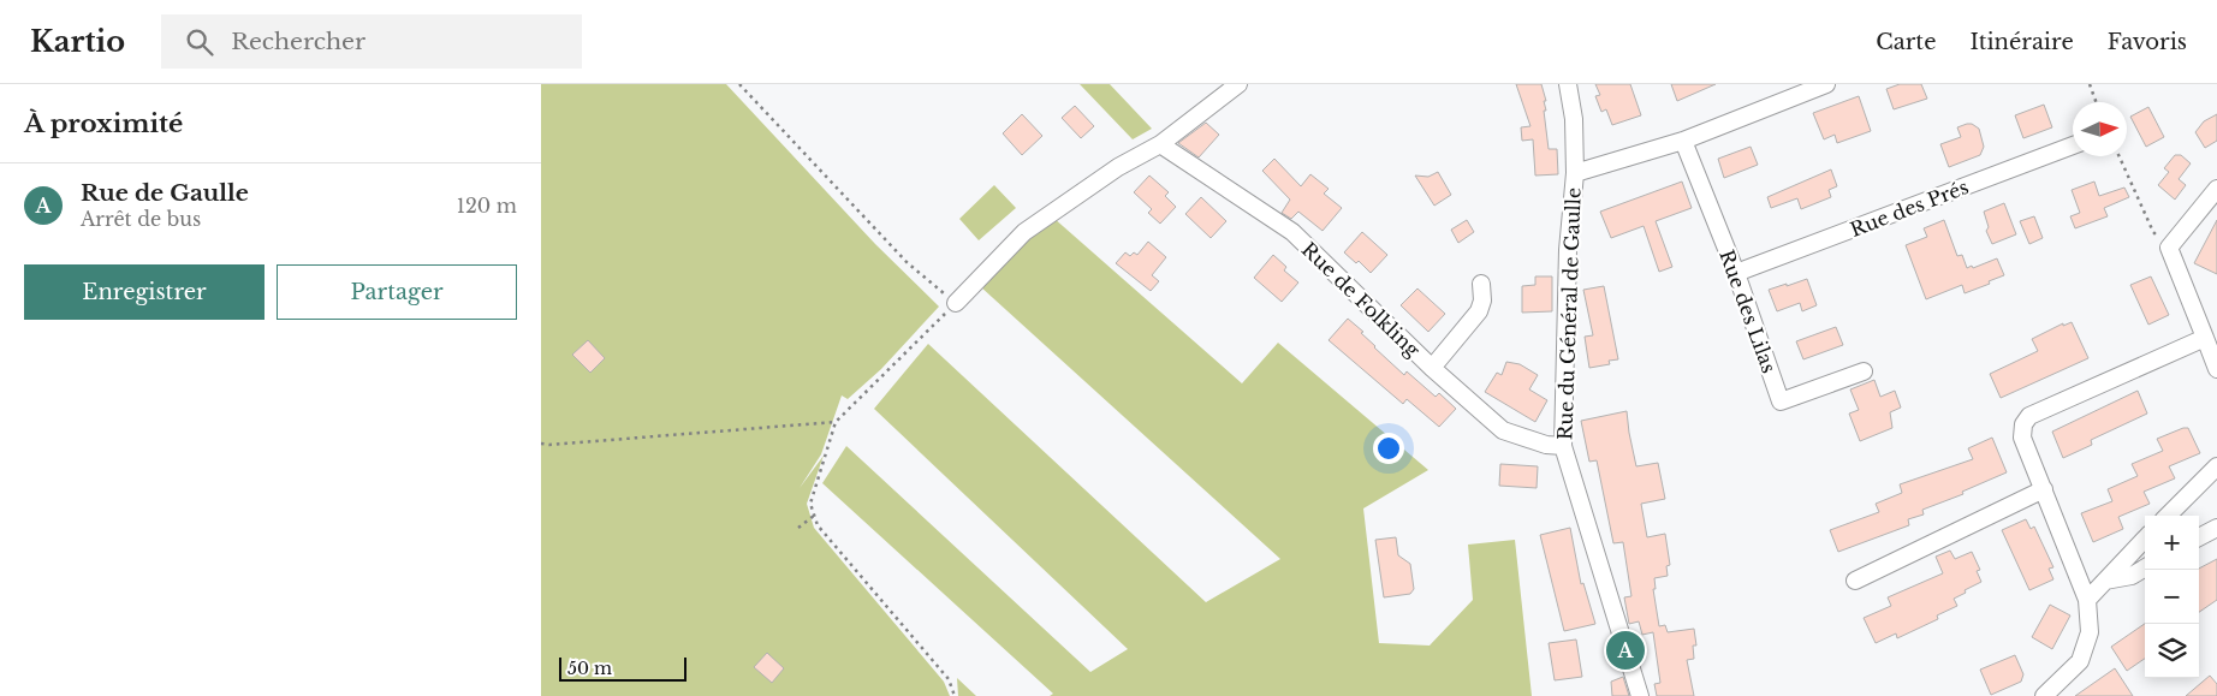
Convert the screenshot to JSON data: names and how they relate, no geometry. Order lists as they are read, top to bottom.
{
  "streets": {
    "street": [
      "Rue des Prés",
      "Rue de Folkling",
      "Rue des Lilas",
      "Rue du Général de Gaulle"
    ]
  },
  "crossings": [
    ["Rue des Prés", "Rue des Lilas"],
    ["Rue de Folkling", "Rue du Général de Gaulle"]
  ],
  "scale_bar": "50 m",
  "north": "right",
  "page": {
    "header": "Kartio",
    "search": "Rechercher",
    "nav": ["Carte", "Itinéraire", "Favoris"],
    "heading": "À proximité",
    "list": [
      {
        "mark": "A",
        "name": "Rue de Gaulle",
        "note": "Arrêt de bus",
        "value": "120 m"
      }
    ],
    "buttons": ["Enregistrer", "Partager"],
    "map_buttons": ["+", "−"],
    "pins": "A",
    "scale": "50 m"
  }
}
